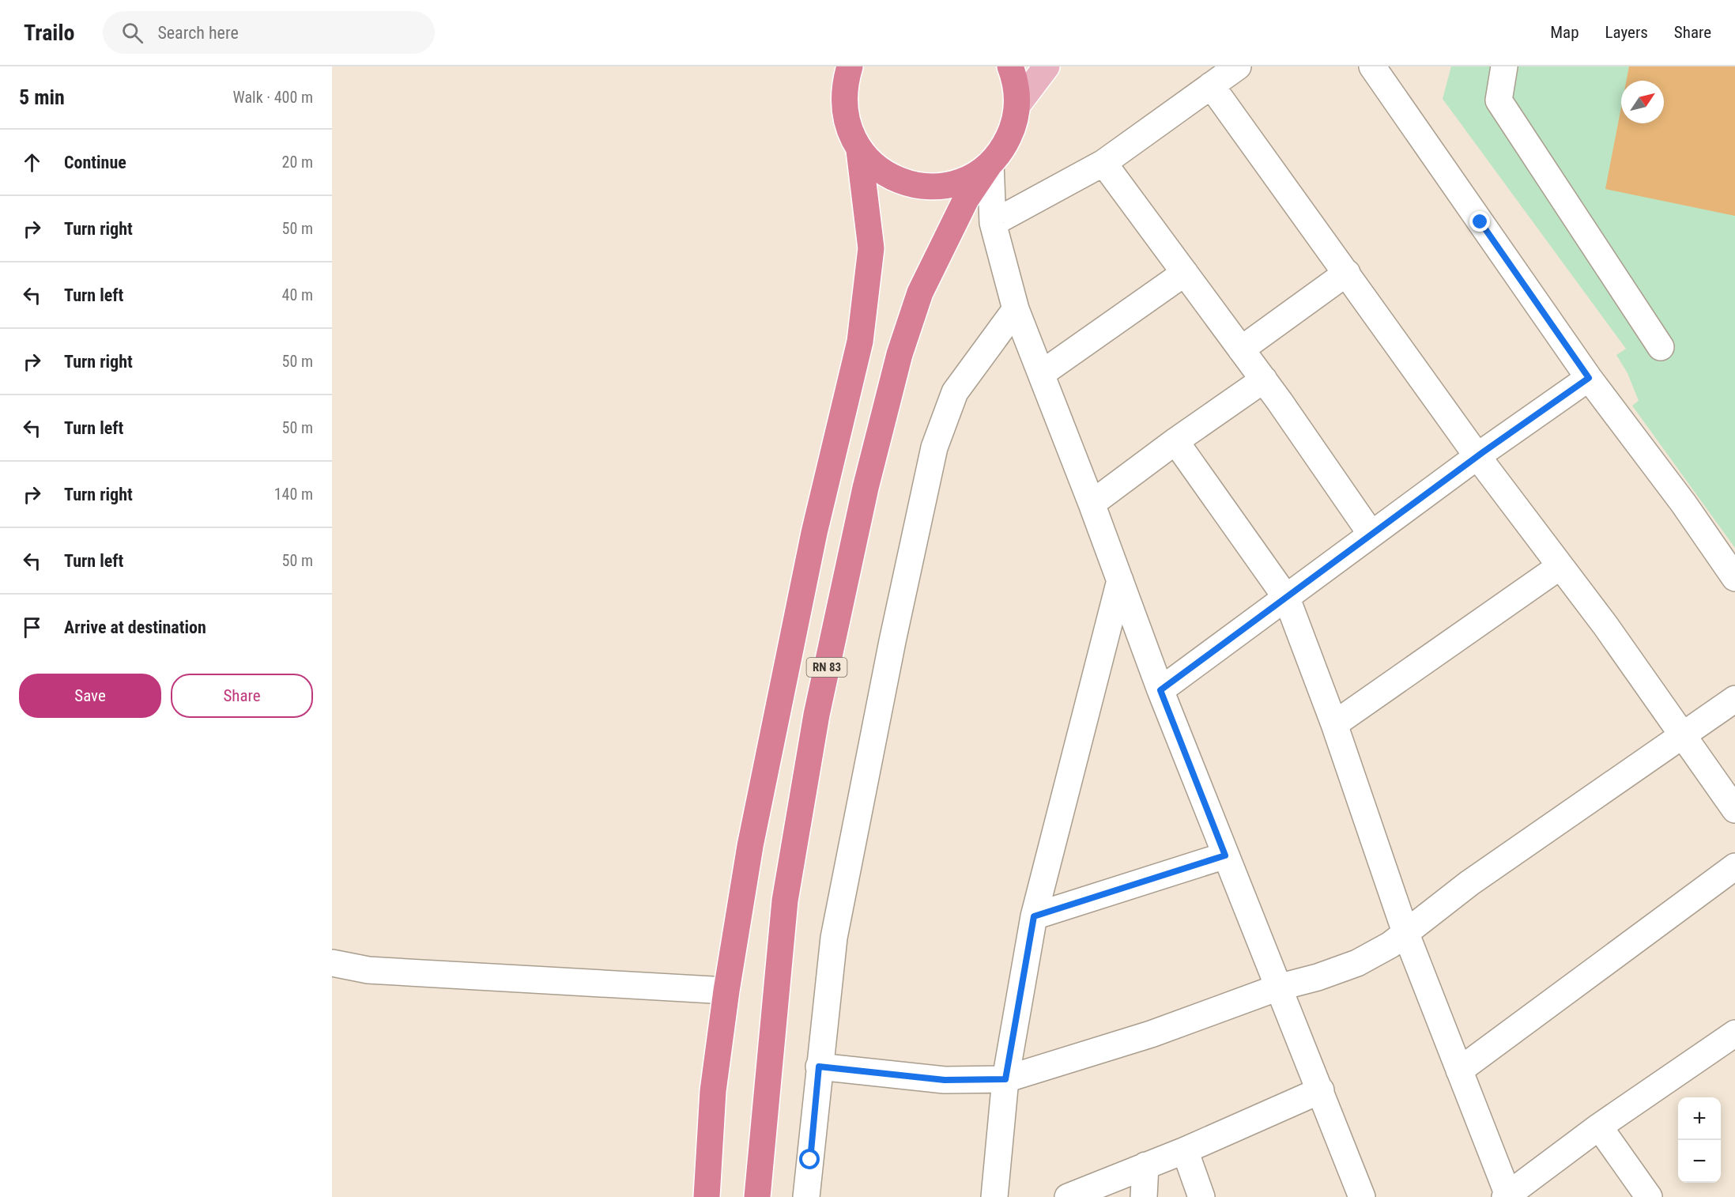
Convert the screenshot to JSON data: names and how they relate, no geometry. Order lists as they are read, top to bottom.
{
  "streets": {
    "highway": ["RN 83"]
  },
  "north": "top right",
  "page": {
    "header": "Trailo",
    "search": "Search here",
    "nav": ["Map", "Layers", "Share"],
    "heading": ["5 min", "Walk · 400 m"],
    "list": [
      ["Continue", "20 m"],
      ["Turn right", "50 m"],
      ["Turn left", "40 m"],
      ["Turn right", "50 m"],
      ["Turn left", "50 m"],
      ["Turn right", "140 m"],
      ["Turn left", "50 m"],
      "Arrive at destination"
    ],
    "buttons": ["Save", "Share"],
    "map_buttons": ["+", "−"]
  }
}
